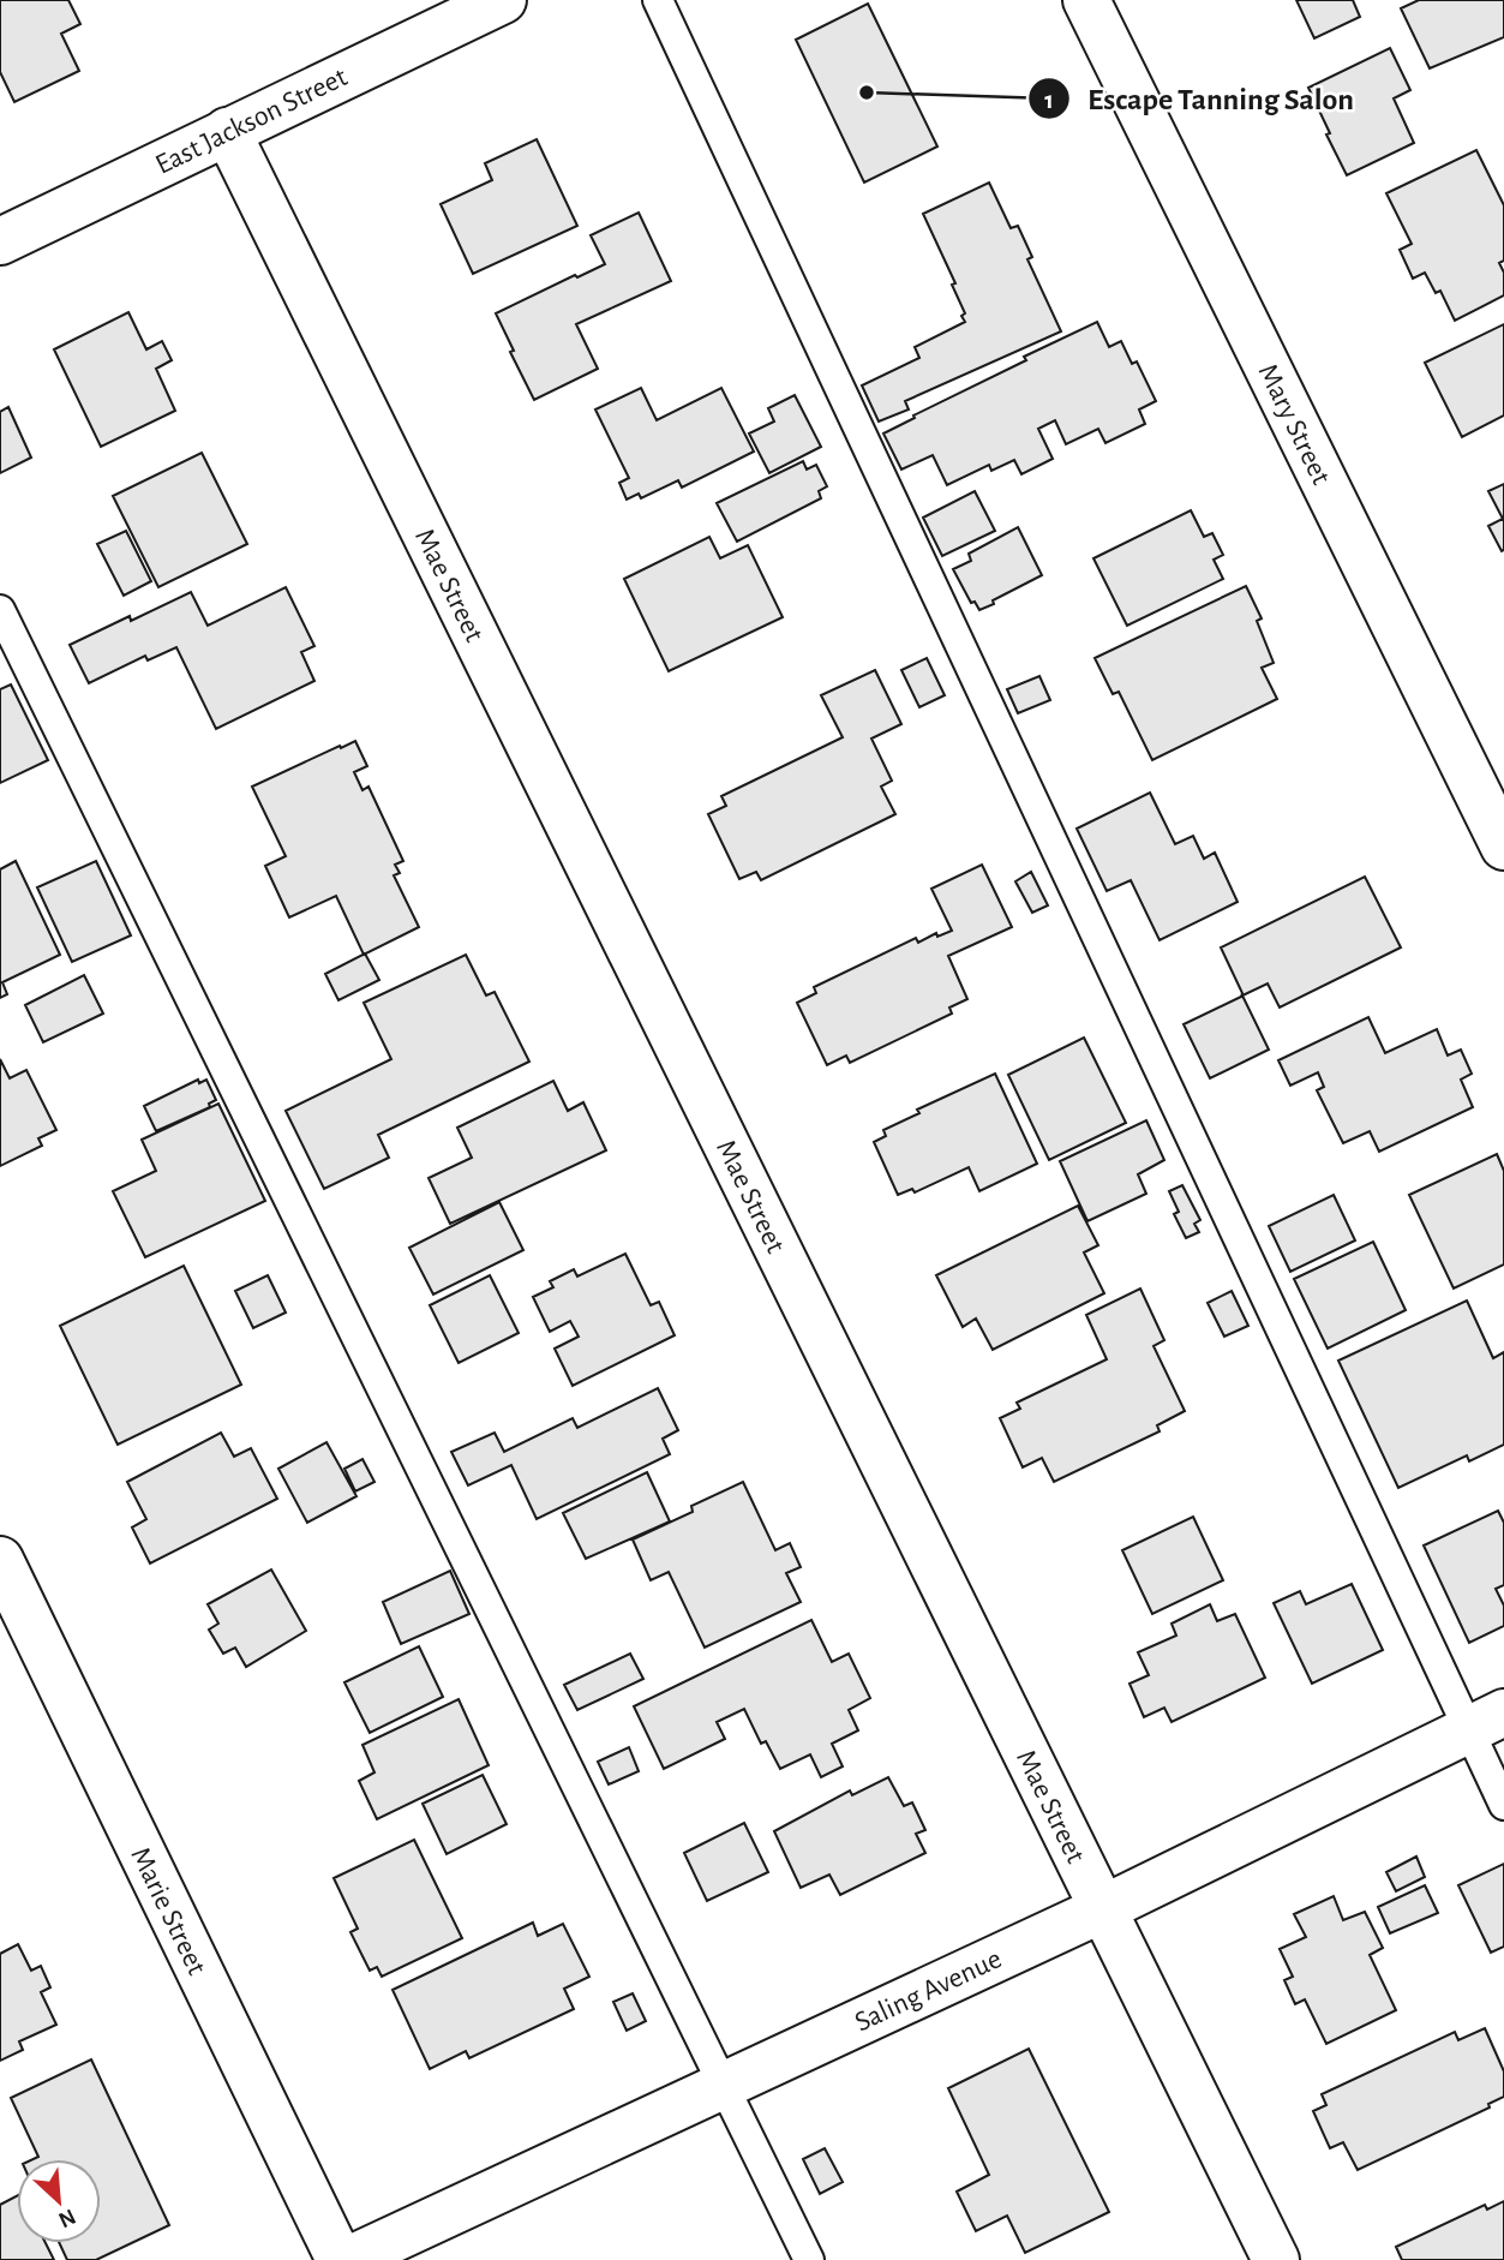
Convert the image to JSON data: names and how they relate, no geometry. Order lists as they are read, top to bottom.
{
  "streets": {
    "street": [
      "East Jackson Street",
      "Mary Street",
      "Mae Street",
      "Marie Street",
      "Saling Avenue"
    ]
  },
  "crossings": [
    ["East Jackson Street", "Mae Street"],
    ["Mae Street", "Saling Avenue"]
  ],
  "places": ["Escape Tanning Salon"],
  "north": "bottom right"
}
